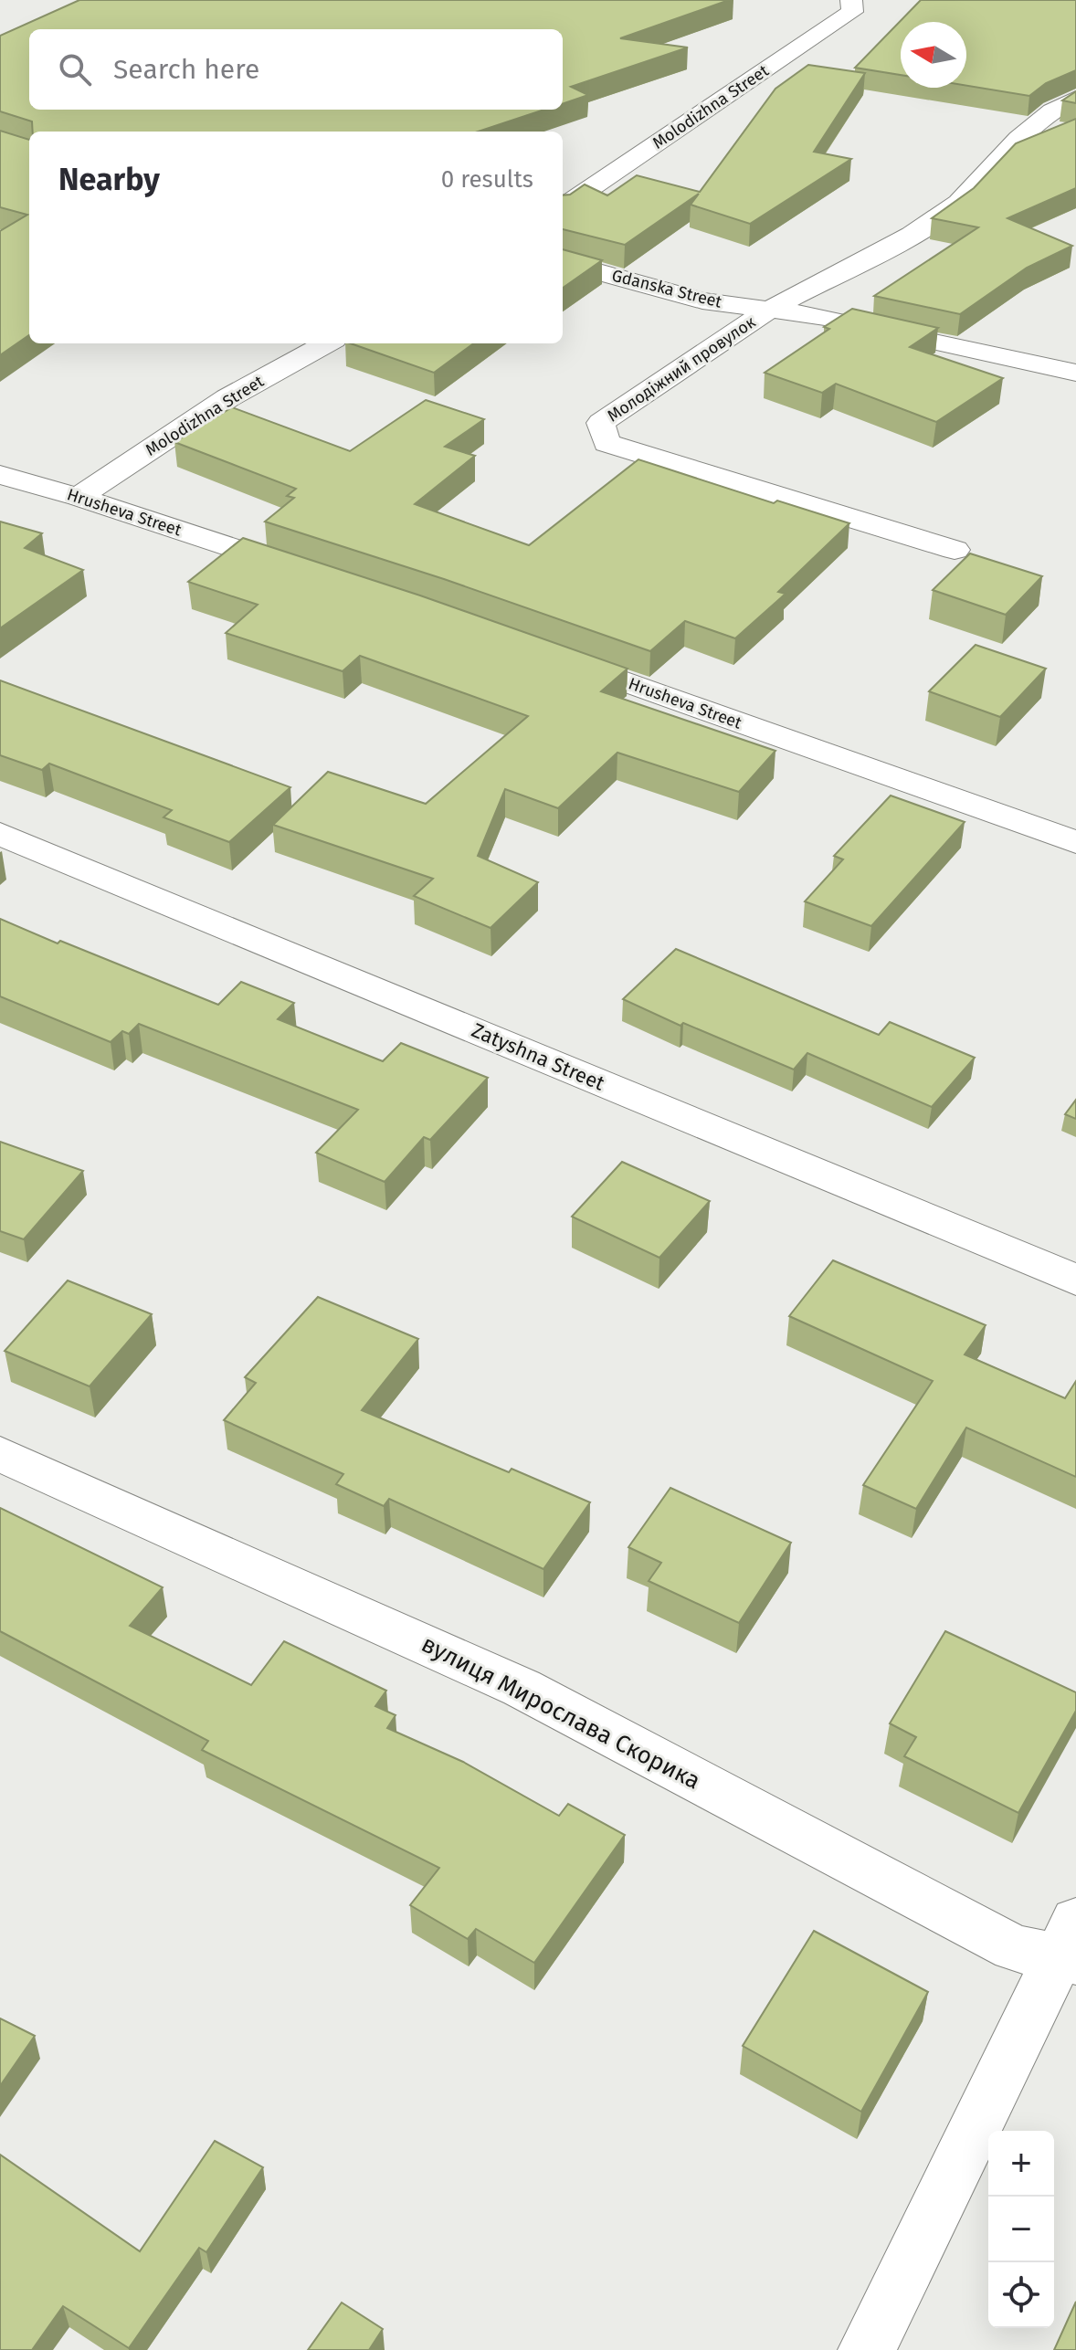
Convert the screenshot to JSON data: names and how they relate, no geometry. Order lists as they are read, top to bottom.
{
  "streets": {
    "street": [
      "Molodizhna Street",
      "Gdanska Street",
      "Молодіжний провулок",
      "Hrusheva Street",
      "Zatyshna Street",
      "вулиця Мирослава Скорика"
    ]
  },
  "crossings": [
    ["Molodizhna Street", "Hrusheva Street"],
    ["Gdanska Street", "Молодіжний провулок"]
  ],
  "north": "left",
  "page": {
    "search": "Search here",
    "heading": ["Nearby", "0 results"],
    "map_buttons": ["+", "−"]
  }
}
